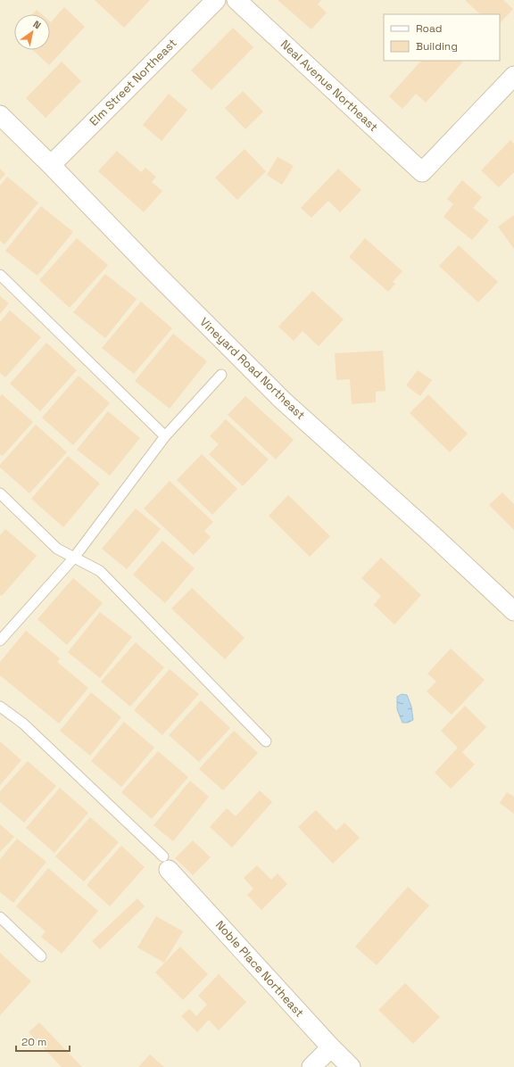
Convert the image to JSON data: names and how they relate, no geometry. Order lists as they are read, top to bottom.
{
  "streets": {
    "street": [
      "Elm Street Northeast",
      "Neal Avenue Northeast",
      "Vineyard Road Northeast",
      "Noble Place Northeast"
    ]
  },
  "crossings": [
    ["Elm Street Northeast", "Vineyard Road Northeast"]
  ],
  "legend": ["Road", "Building"],
  "scale_bar": "20 m",
  "north": "top right"
}
